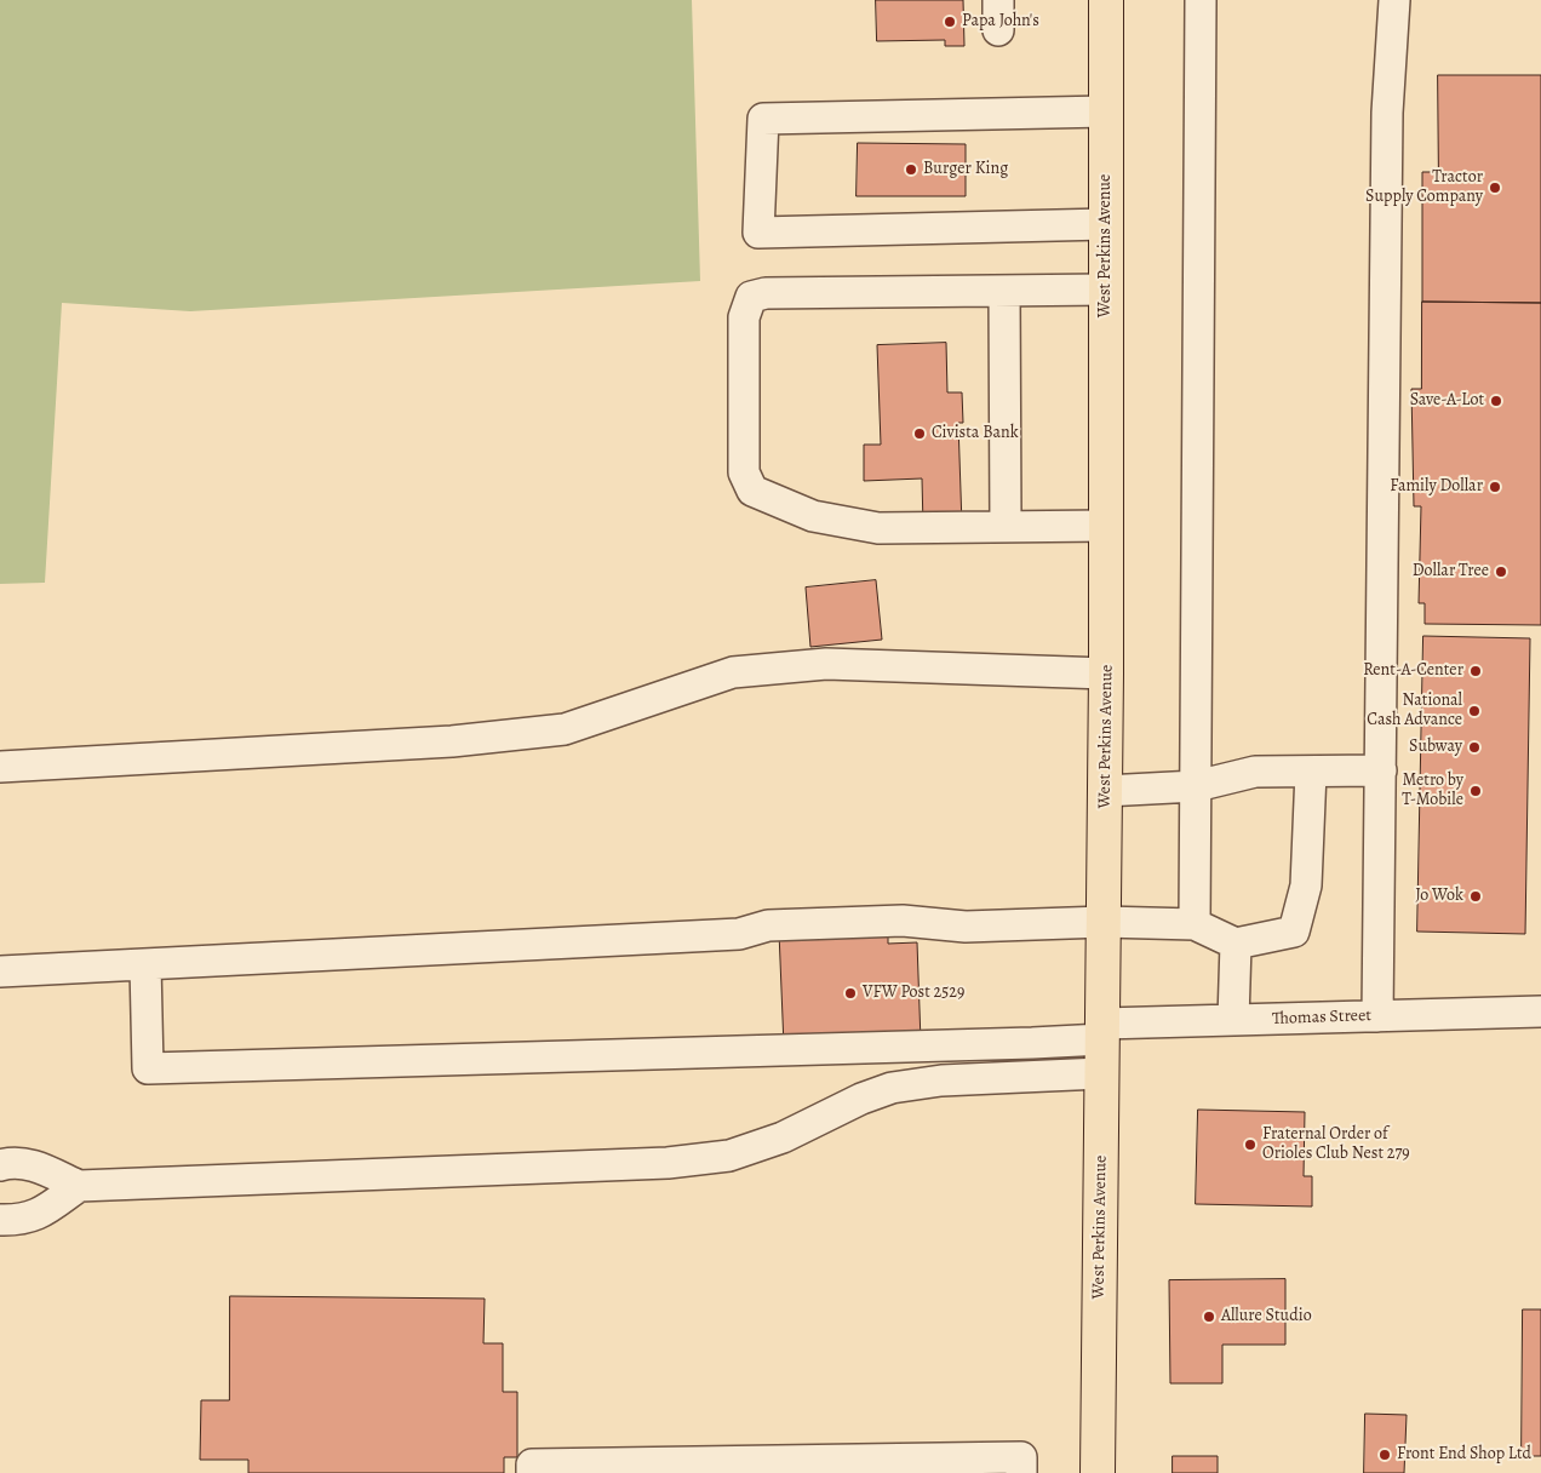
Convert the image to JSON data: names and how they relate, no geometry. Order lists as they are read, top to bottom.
{
  "streets": {
    "main road": ["West Perkins Avenue"],
    "street": ["Thomas Street"]
  },
  "crossings": [
    ["West Perkins Avenue", "Thomas Street"]
  ],
  "places": [
    "Papa John's",
    "Burger King",
    "Tractor Supply Company",
    "Save-A-Lot",
    "Civista Bank",
    "Family Dollar",
    "Dollar Tree",
    "Rent-A-Center",
    "National Cash Advance",
    "Subway",
    "Metro by T-Mobile",
    "Jo Wok",
    "VFW Post 2529",
    "Fraternal Order of Orioles Club Nest 279",
    "Allure Studio",
    "Front End Shop Ltd"
  ]
}
